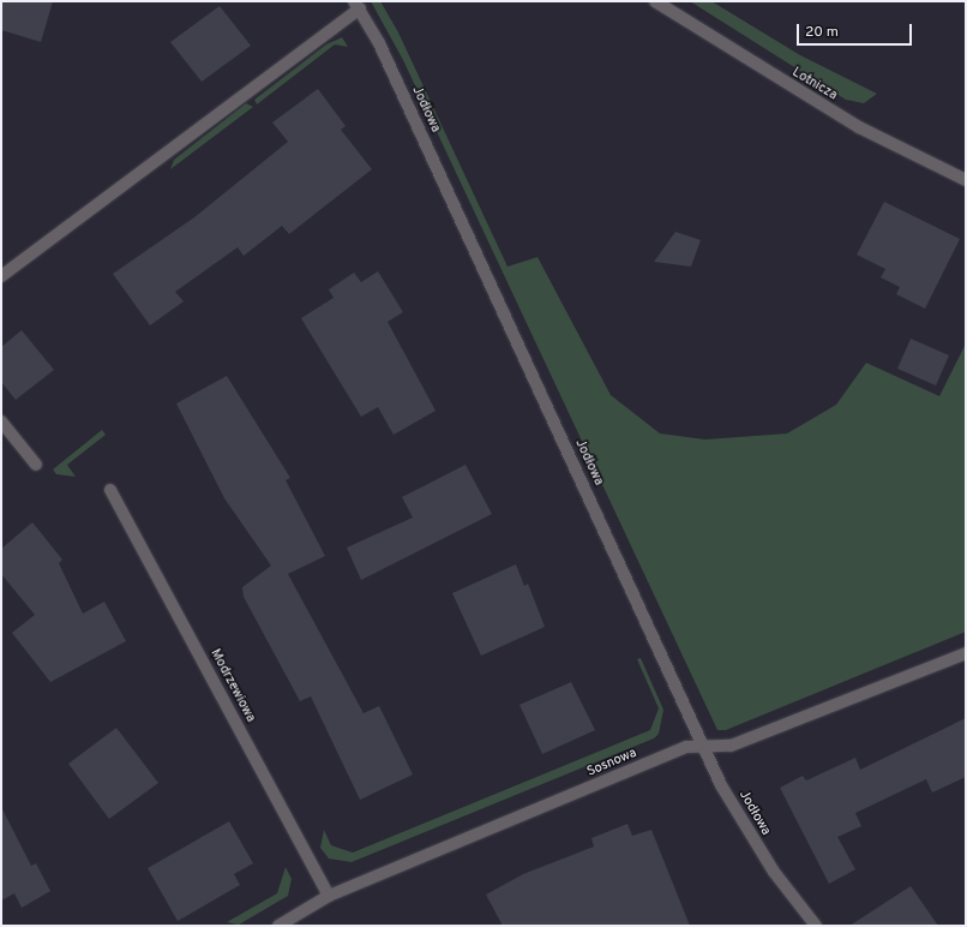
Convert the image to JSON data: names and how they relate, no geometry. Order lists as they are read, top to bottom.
{
  "streets": {
    "street": [
      "Lotnicza",
      "Jodłowa",
      "Modrzewiowa",
      "Sosnowa"
    ]
  },
  "crossings": [
    ["Jodłowa", "Sosnowa"],
    ["Modrzewiowa", "Sosnowa"]
  ],
  "scale_bar": "20 m"
}
